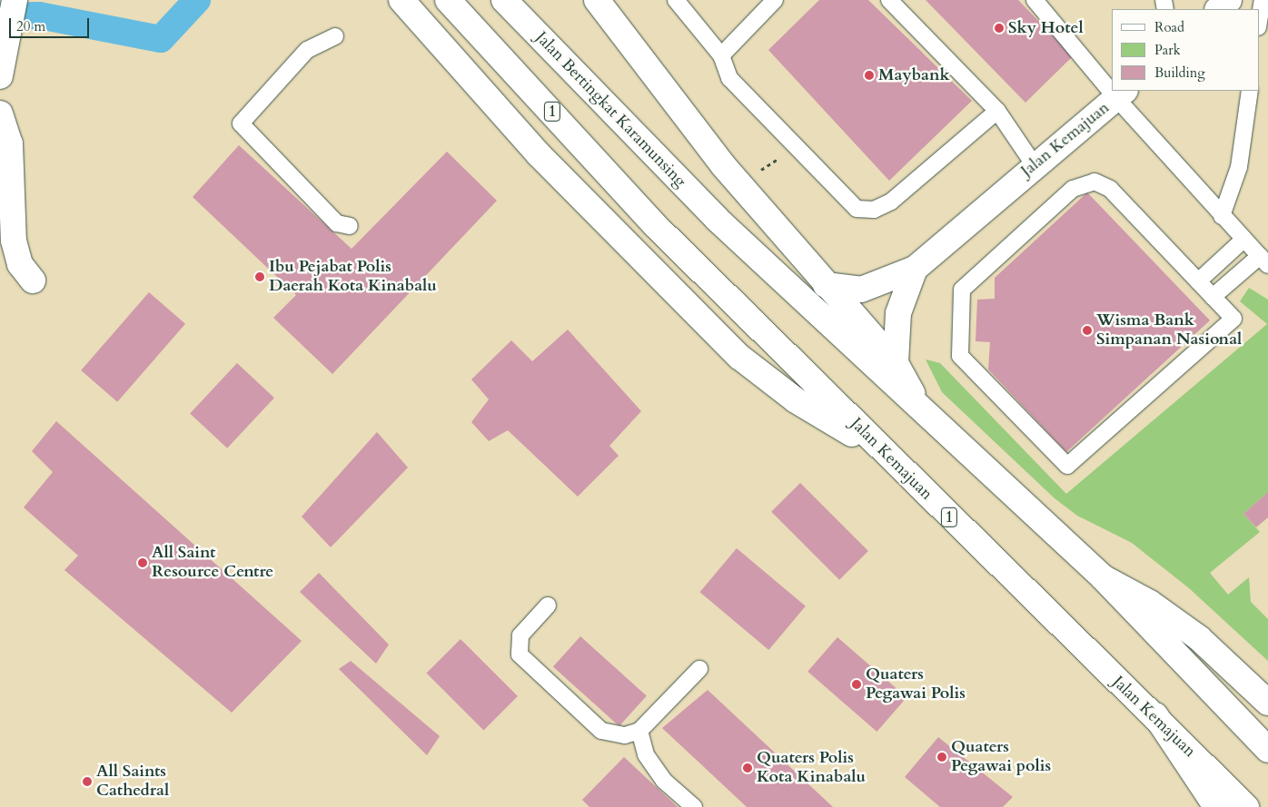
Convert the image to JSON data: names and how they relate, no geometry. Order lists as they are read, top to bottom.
{
  "streets": {
    "main road": ["Jalan Bertingkat Karamunsing", "1", "Jalan Kemajuan"]
  },
  "places": [
    "Sky Hotel",
    "Maybank",
    "Ibu Pejabat Polis Daerah Kota Kinabalu",
    "Wisma Bank Simpanan Nasional",
    "All Saint Resource Centre",
    "Quaters Pegawai Polis",
    "Quaters Pegawai polis",
    "Quaters Polis Kota Kinabalu",
    "All Saints Cathedral"
  ],
  "legend": ["Road", "Park", "Building"],
  "scale_bar": "20 m"
}
